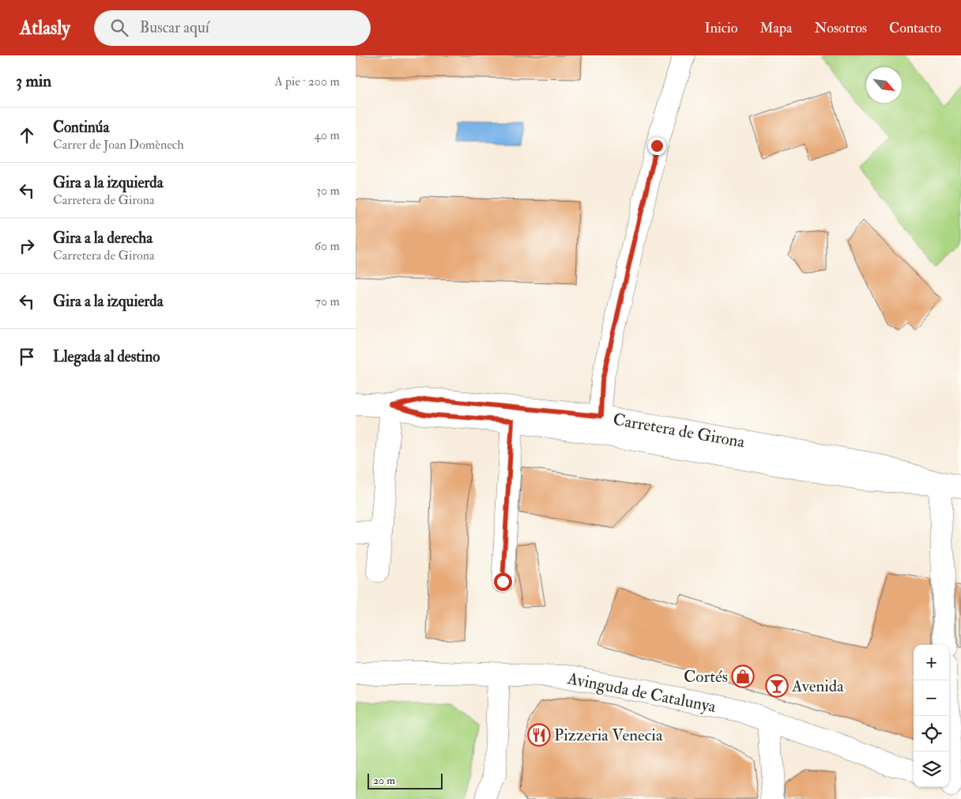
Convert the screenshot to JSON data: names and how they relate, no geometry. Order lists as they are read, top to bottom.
{
  "streets": {
    "street": ["Carretera de Girona", "Avinguda de Catalunya"]
  },
  "places": {
    "shop": ["Cortés"],
    "bar": ["Avenida"],
    "restaurant": ["Pizzeria Venecia"]
  },
  "scale_bar": "20 m",
  "north": "bottom right",
  "page": {
    "header": "Atlasly",
    "search": "Buscar aquí",
    "nav": [
      "Inicio",
      "Mapa",
      "Nosotros",
      "Contacto"
    ],
    "heading": ["3 min", "A pie · 200 m"],
    "list": [
      ["Continúa", "Carrer de Joan Domènech", "40 m"],
      ["Gira a la izquierda", "Carretera de Girona", "30 m"],
      ["Gira a la derecha", "Carretera de Girona", "60 m"],
      ["Gira a la izquierda", "70 m"],
      "Llegada al destino"
    ],
    "map_buttons": ["+", "−"],
    "scale": "20 m"
  }
}
